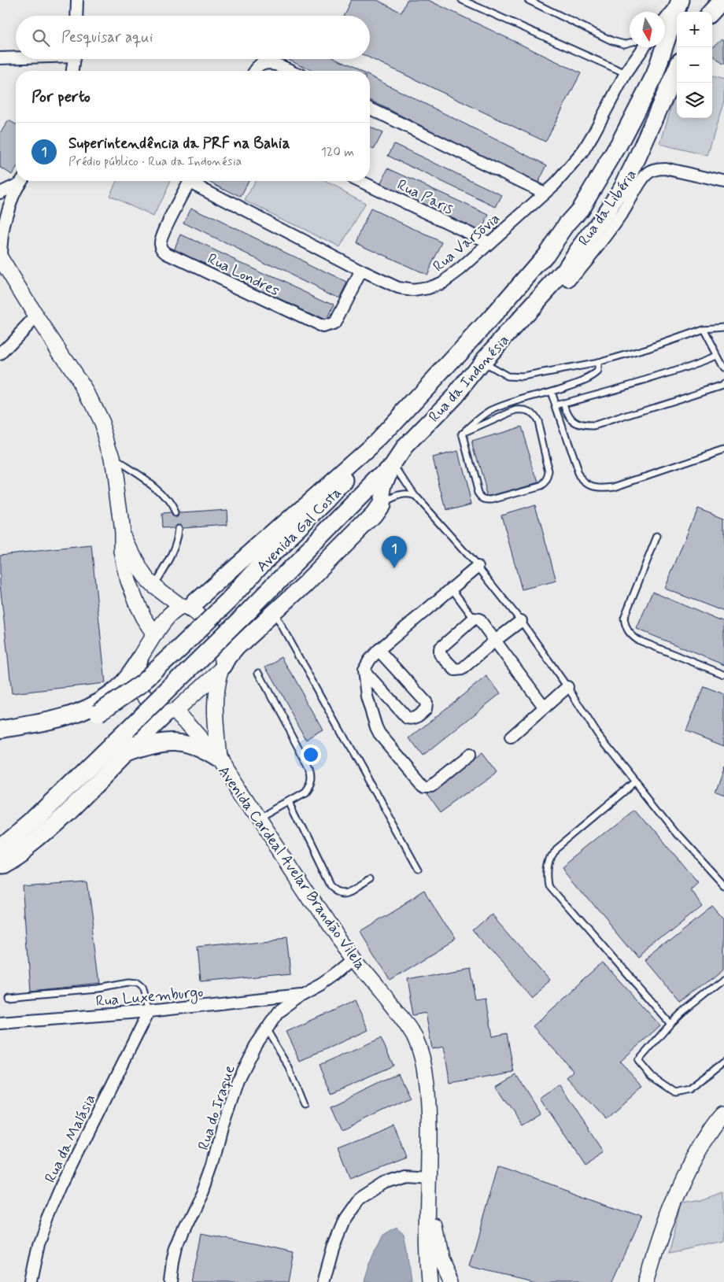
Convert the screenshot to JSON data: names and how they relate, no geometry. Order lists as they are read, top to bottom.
{
  "streets": {
    "main road": ["Rua da Indonésia", "Avenida Gal Costa", "Avenida Cardeal Avelar Brandão Vilela"],
    "street": [
      "Rua Paris",
      "Rua da Libéria",
      "Rua Varsōvia",
      "Rua Londres",
      "Rua Luxemburgo",
      "Rua do Iraque",
      "Rua da Malásia"
    ]
  },
  "crossings": [
    ["Rua Paris", "Rua Varsōvia"],
    ["Rua Varsōvia", "Rua Londres"],
    ["Rua da Indonésia", "Avenida Gal Costa"],
    ["Rua da Indonésia", "Avenida Cardeal Avelar Brandão Vilela"],
    ["Avenida Gal Costa", "Avenida Cardeal Avelar Brandão Vilela"],
    ["Avenida Cardeal Avelar Brandão Vilela", "Rua do Iraque"],
    ["Rua Luxemburgo", "Rua do Iraque"],
    ["Rua Luxemburgo", "Rua da Malásia"]
  ],
  "north": "bottom",
  "page": {
    "map_buttons": ["+", "−"],
    "search": "Pesquisar aqui",
    "heading": "Por perto",
    "list": [
      {
        "mark": "1",
        "name": "Superintendência da PRF na Bahia",
        "note": "Prédio público · Rua da Indonésia",
        "value": "120 m"
      }
    ],
    "pins": "1"
  }
}
